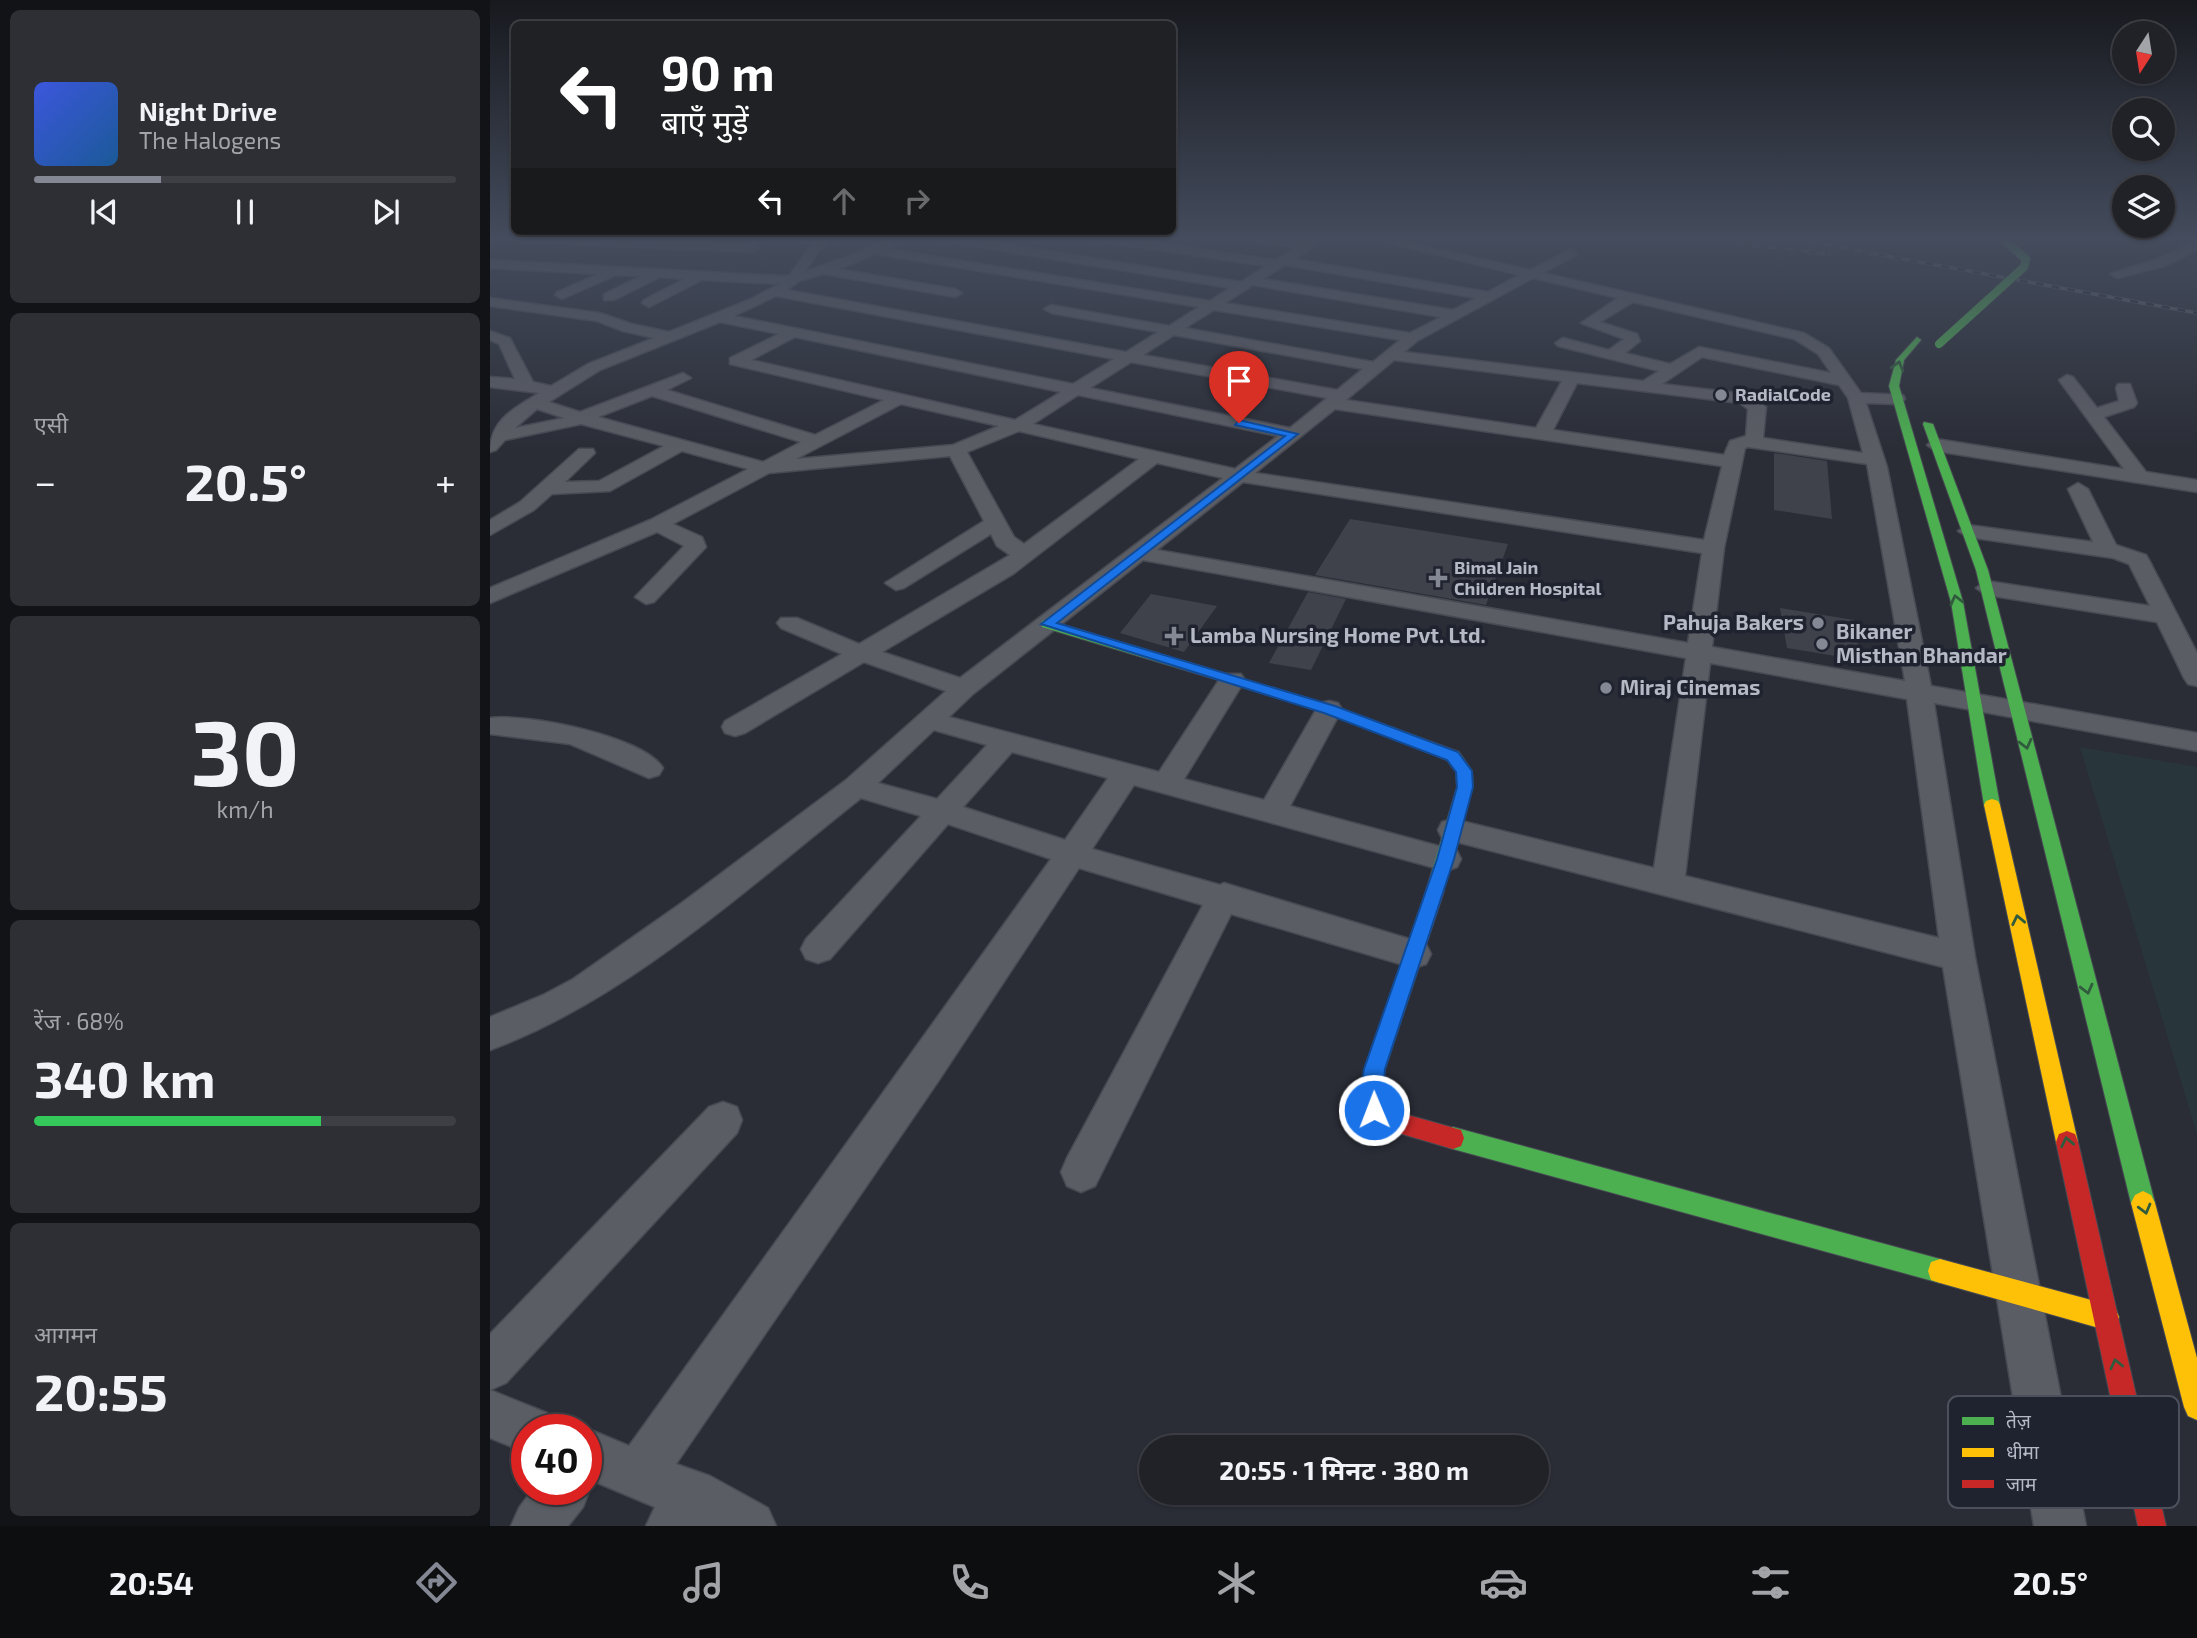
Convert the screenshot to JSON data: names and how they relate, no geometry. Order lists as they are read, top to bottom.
{
  "places": {
    "other": [
      "RadialCode",
      "Pahuja Bakers",
      "Bikaner Misthan Bhandar",
      "Miraj Cinemas"
    ],
    "health": ["Bimal Jain Children Hospital", "Lamba Nursing Home Pvt. Ltd."]
  },
  "legend": ["तेज़", "धीमा", "जाम"],
  "north": "bottom",
  "page": {
    "turn": ["90 m", "बाएँ मुड़ें"],
    "song": ["Night Drive", "The Halogens"],
    "tile": [
      "एसी",
      ["30", "km/h"],
      ["रेंज · 68%", "340 km"],
      ["आगमन", "20:55"]
    ],
    "heat": ["−", "20.5°", "+"],
    "limit": "40",
    "trip": "20:55 · 1 मिनट · 380 m",
    "tabs": ["20:54", "20.5°"]
  }
}
